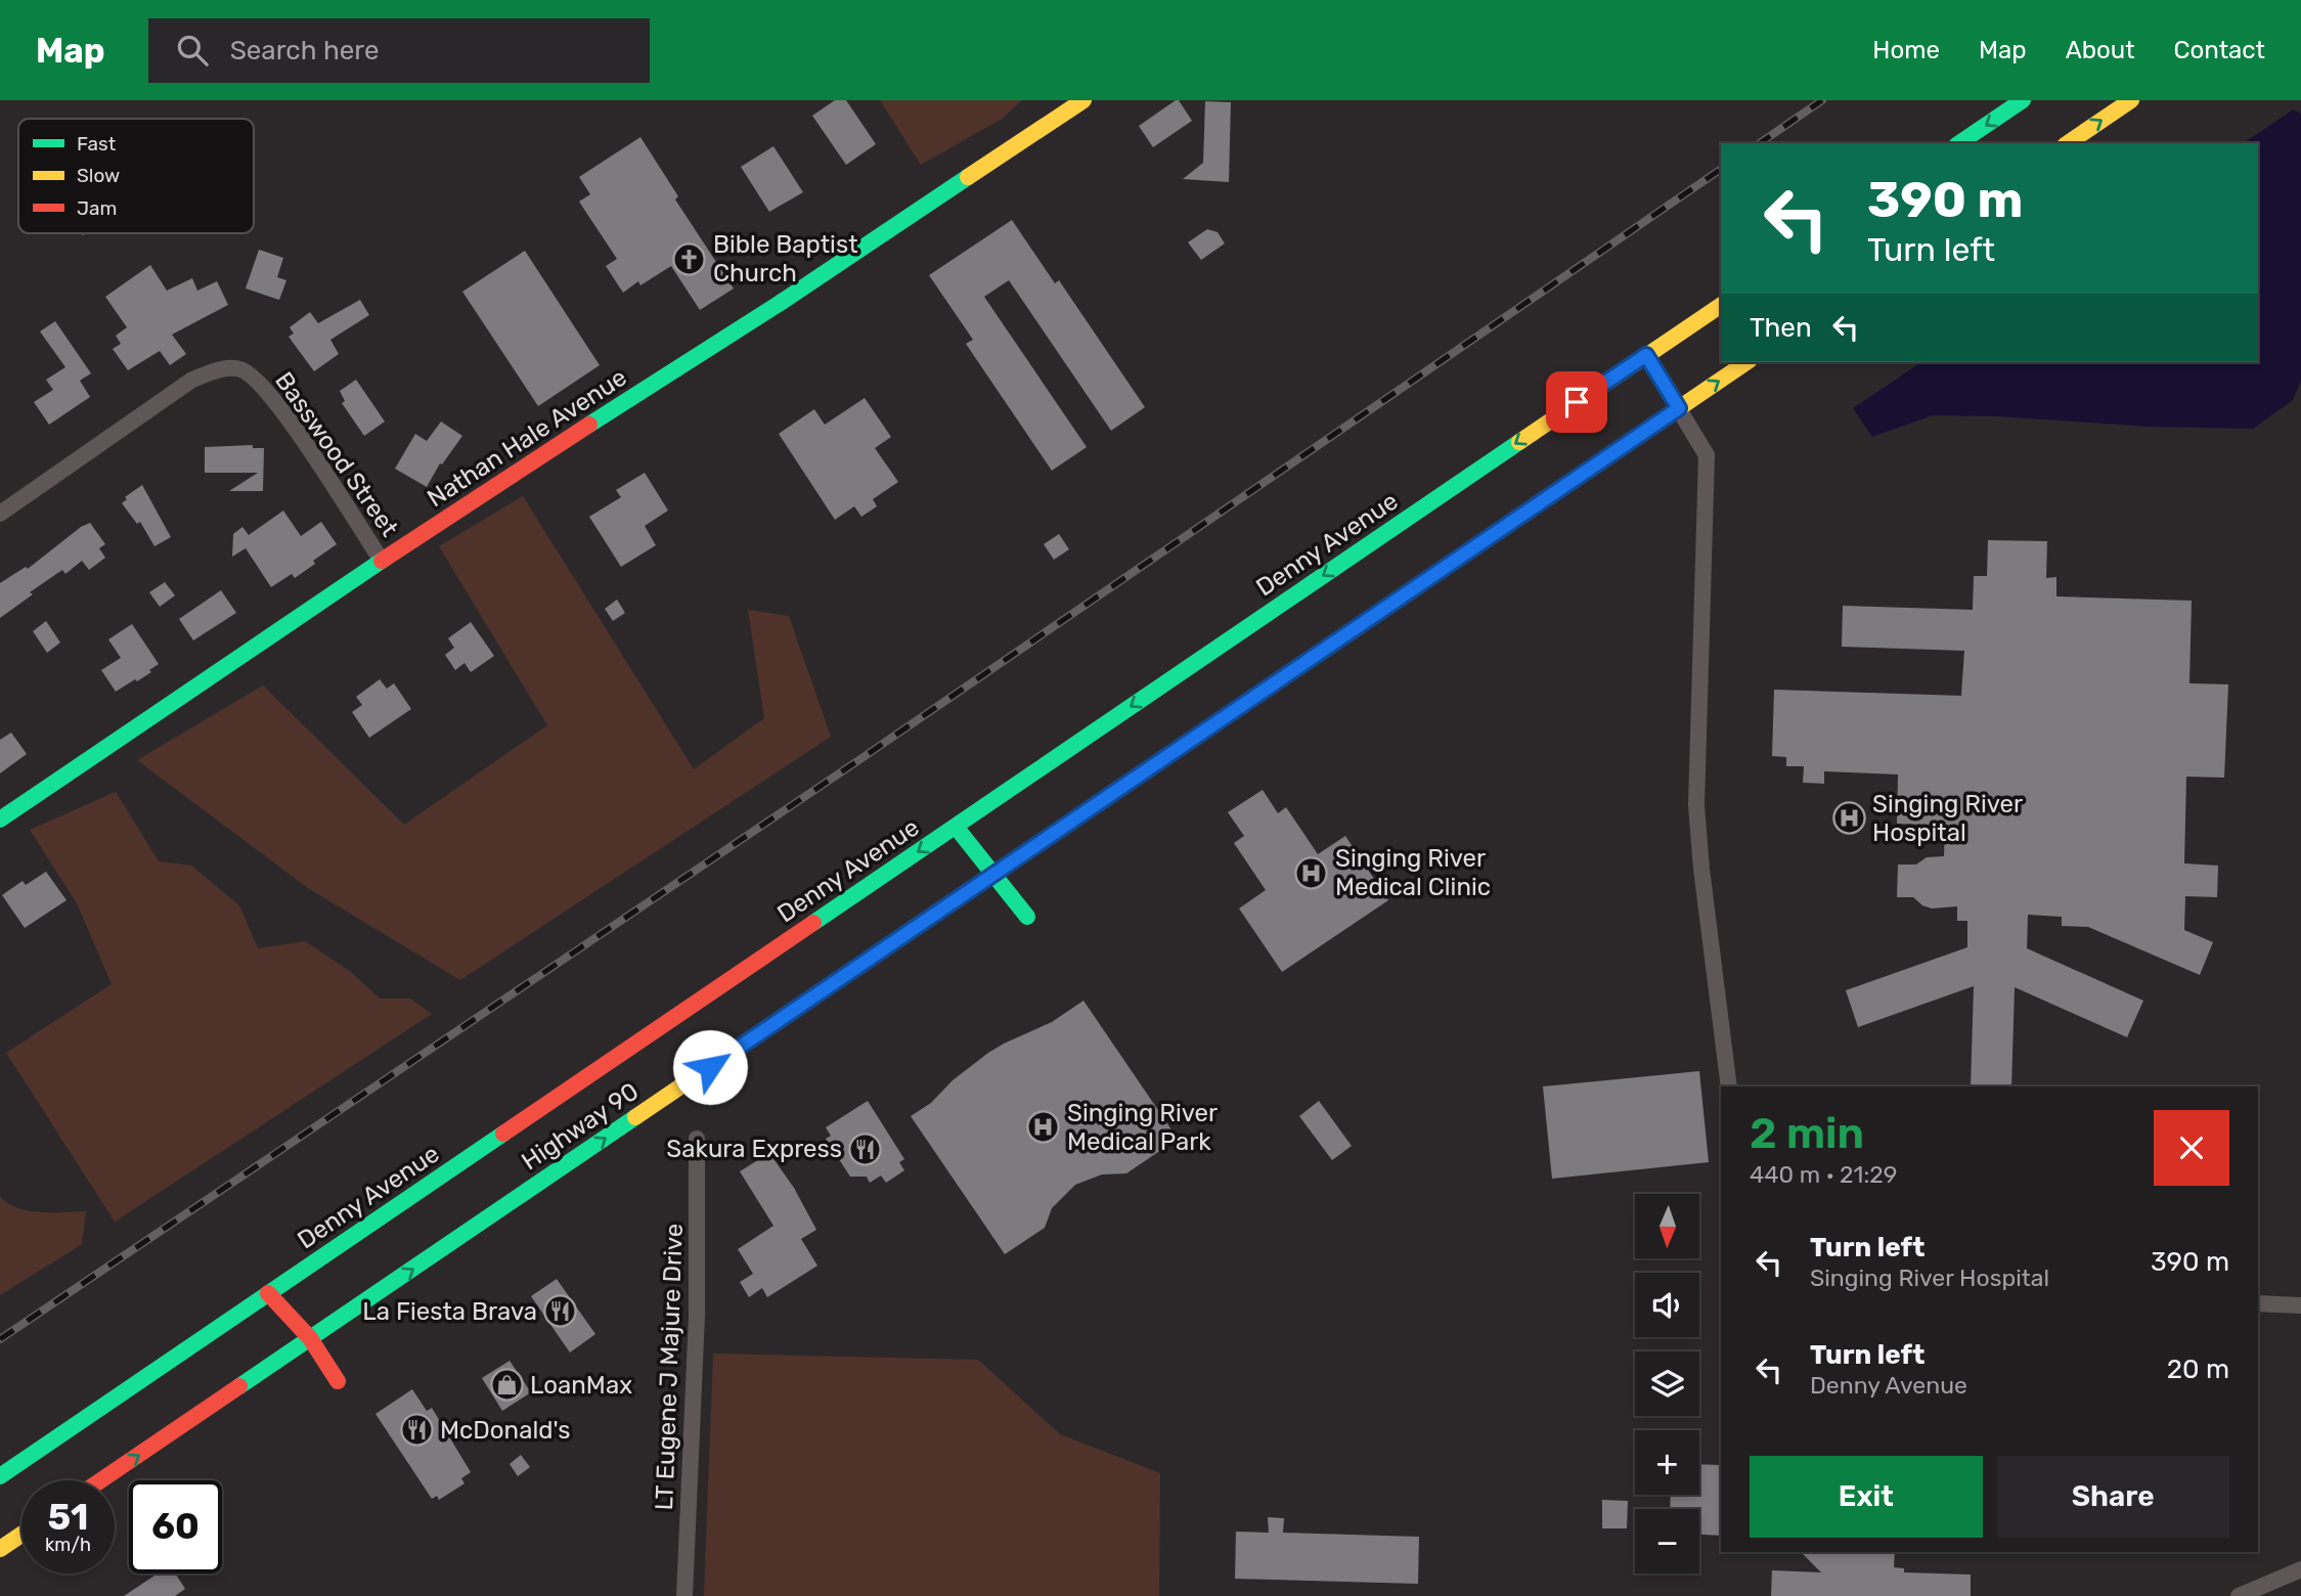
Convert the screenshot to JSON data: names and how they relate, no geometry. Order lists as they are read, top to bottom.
{
  "streets": {
    "main road": ["Nathan Hale Avenue", "Denny Avenue", "Highway 90"],
    "street": ["Basswood Street", "LT Eugene J Majure Drive"]
  },
  "crossings": [
    ["Nathan Hale Avenue", "Basswood Street"]
  ],
  "one_way": ["Denny Avenue", "Highway 90"],
  "places": {
    "church": ["Bible Baptist Church"],
    "hospital": ["Singing River Hospital", "Singing River Medical Clinic", "Singing River Medical Park"],
    "restaurant": ["Sakura Express", "La Fiesta Brava", "McDonald's"],
    "shop": ["LoanMax"]
  },
  "legend": ["Fast", "Slow", "Jam"],
  "north": "bottom",
  "page": {
    "header": "Map",
    "search": "Search here",
    "nav": [
      "Home",
      "Map",
      "About",
      "Contact"
    ],
    "turn": ["390 m", "Turn left"],
    "then": "Then",
    "heading": ["2 min", "440 m · 21:29"],
    "map_buttons": ["+", "−"],
    "list": [
      {
        "name": "Turn left",
        "note": "Singing River Hospital",
        "value": "390 m"
      },
      {
        "name": "Turn left",
        "note": "Denny Avenue",
        "value": "20 m"
      }
    ],
    "buttons": ["Exit", "Share"],
    "speed": "51 km/h",
    "limit": "60"
  }
}
